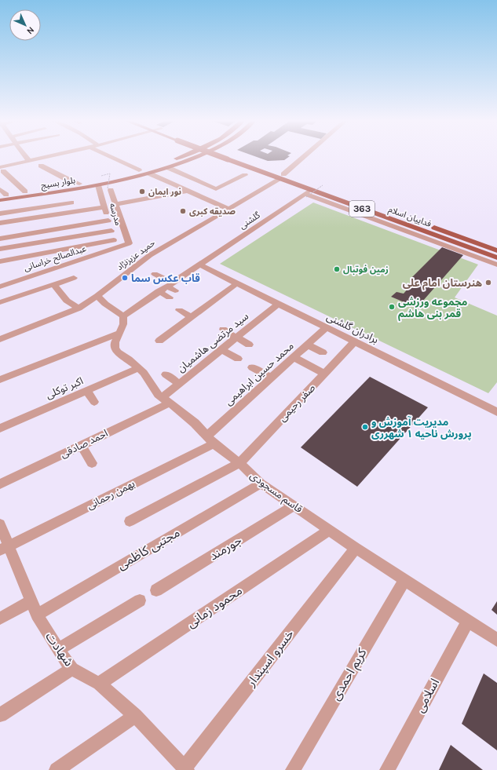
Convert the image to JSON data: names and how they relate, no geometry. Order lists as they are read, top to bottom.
{
  "streets": {
    "main road": ["بلوار بسیج", "363", "فداییان اسلام"],
    "street": [
      "مدرسه",
      "گلشنی",
      "حمید عزیزنژاد",
      "عبدالصالح خراسانی",
      "برادران گلشنی",
      "سید مرتضی هاشمیان",
      "محمد حسین ابراهیمی",
      "اکبر توکلی",
      "صفر رحیمی",
      "احمد صادقی",
      "قاسم مسجودی",
      "بهمن رحمانی",
      "جورمند",
      "مجتبی کاظمی",
      "محمود زمانی",
      "شهادت",
      "خسرو اسپندار",
      "کریم احمدی",
      "اسلامی"
    ]
  },
  "crossings": [
    ["بلوار بسیج", "مدرسه"],
    ["مدرسه", "عبدالصالح خراسانی"],
    ["فداییان اسلام", "گلشنی"],
    ["فداییان اسلام", "حمید عزیزنژاد"],
    ["گلشنی", "برادران گلشنی"],
    ["گلشنی", "قاسم مسجودی"],
    ["برادران گلشنی", "سید مرتضی هاشمیان"],
    ["برادران گلشنی", "محمد حسین ابراهیمی"],
    ["برادران گلشنی", "صفر رحیمی"],
    ["سید مرتضی هاشمیان", "احمد صادقی"],
    ["سید مرتضی هاشمیان", "قاسم مسجودی"],
    ["محمد حسین ابراهیمی", "قاسم مسجودی"],
    ["محمد حسین ابراهیمی", "بهمن رحمانی"],
    ["اکبر توکلی", "قاسم مسجودی"],
    ["صفر رحیمی", "قاسم مسجودی"],
    ["احمد صادقی", "قاسم مسجودی"],
    ["قاسم مسجودی", "بهمن رحمانی"],
    ["قاسم مسجودی", "جورمند"],
    ["قاسم مسجودی", "مجتبی کاظمی"],
    ["قاسم مسجودی", "محمود زمانی"],
    ["قاسم مسجودی", "خسرو اسپندار"],
    ["قاسم مسجودی", "کریم احمدی"],
    ["قاسم مسجودی", "اسلامی"],
    ["بهمن رحمانی", "شهادت"],
    ["مجتبی کاظمی", "شهادت"],
    ["محمود زمانی", "شهادت"],
    ["شهادت", "خسرو اسپندار"]
  ],
  "places": [
    "نور ایمان",
    "صدیقه کبری",
    "زمین فوتبال",
    "قاب عکس سما",
    "هنرستان امام علی",
    "مجموعه ورزشی قمر بنی هاشم",
    "مدیریت آموزش و پرورش ناحیه ۱ شهرری"
  ],
  "north": "bottom right"
}
